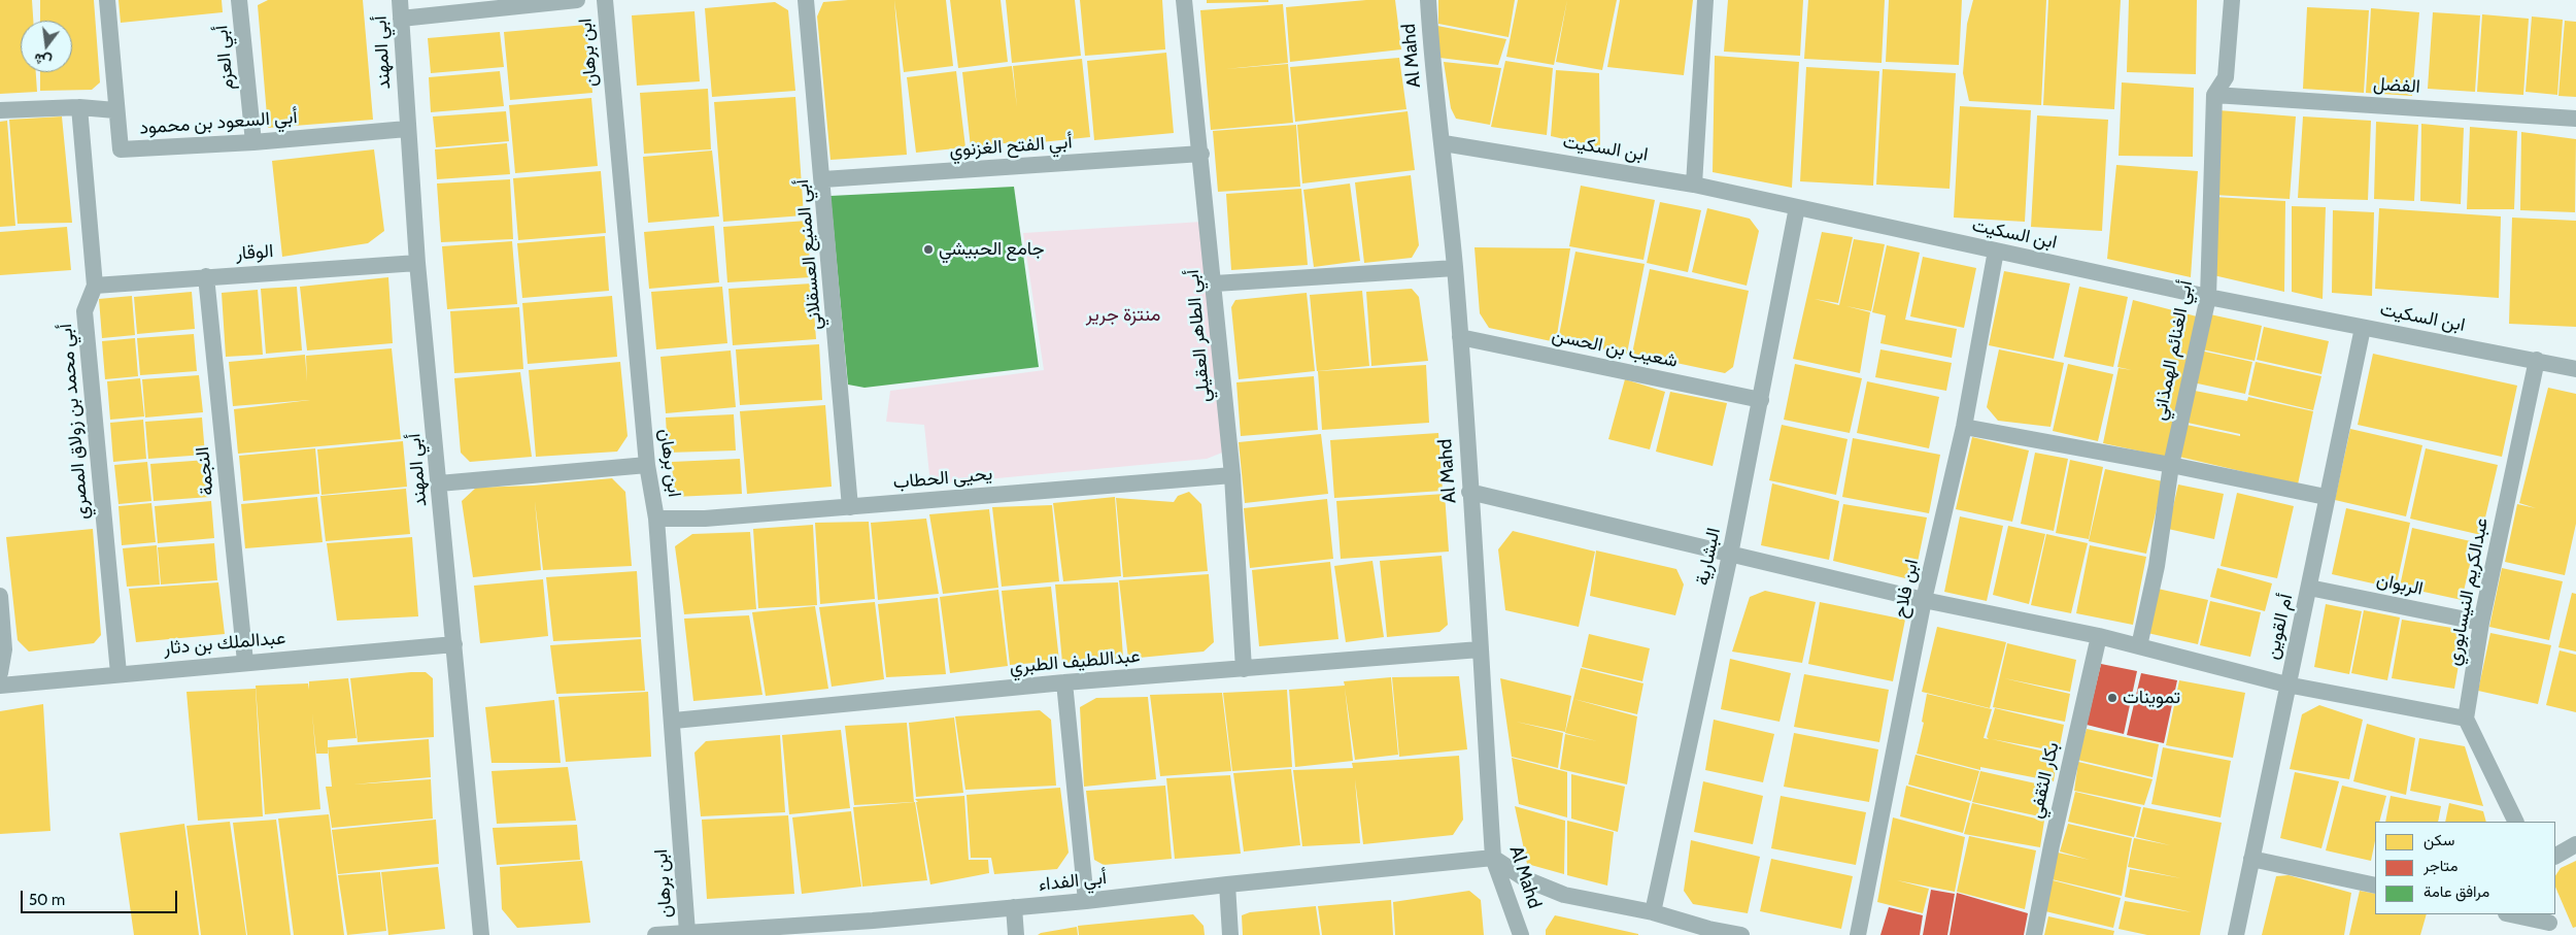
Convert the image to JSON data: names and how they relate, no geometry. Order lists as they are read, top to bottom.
{
  "streets": {
    "street": [
      "أبي المهند",
      "ابن برهان",
      "Al Mahd",
      "أبي العزم",
      "الفضل",
      "أبي السعود بن محمود",
      "أبي الفتح الغزنوي",
      "ابن السكيت",
      "الوقار",
      "أبي المنيع العسقلاني",
      "أبي الطاهر العقيلي",
      "شعيب بن الحسن",
      "أبي الغنائم الهمذاني",
      "أبي محمد بن زولاق المصري",
      "النجمة",
      "يحيى الحطاب",
      "البشارية",
      "الربوان",
      "ابن فلاح",
      "عبدالكريم النيسابوري",
      "أم القوين",
      "عبدالملك بن دثار",
      "عبداللطيف الطبري",
      "بكار الثقفي",
      "أبي الفداء"
    ]
  },
  "crossings": [
    ["أبي المهند", "أبي السعود بن محمود"],
    ["أبي المهند", "الوقار"],
    ["أبي المهند", "عبدالملك بن دثار"],
    ["ابن برهان", "يحيى الحطاب"],
    ["ابن برهان", "عبداللطيف الطبري"],
    ["ابن برهان", "أبي الفداء"],
    ["Al Mahd", "ابن السكيت"],
    ["Al Mahd", "شعيب بن الحسن"],
    ["Al Mahd", "عبداللطيف الطبري"],
    ["Al Mahd", "أبي الفداء"],
    ["أبي العزم", "أبي السعود بن محمود"],
    ["الفضل", "أبي الغنائم الهمذاني"],
    ["أبي الفتح الغزنوي", "أبي المنيع العسقلاني"],
    ["أبي الفتح الغزنوي", "أبي الطاهر العقيلي"],
    ["ابن السكيت", "أبي الغنائم الهمذاني"],
    ["ابن السكيت", "البشارية"],
    ["ابن السكيت", "ابن فلاح"],
    ["ابن السكيت", "عبدالكريم النيسابوري"],
    ["ابن السكيت", "أم القوين"],
    ["الوقار", "أبي محمد بن زولاق المصري"],
    ["الوقار", "النجمة"],
    ["أبي المنيع العسقلاني", "يحيى الحطاب"],
    ["أبي الطاهر العقيلي", "يحيى الحطاب"],
    ["أبي الطاهر العقيلي", "عبداللطيف الطبري"],
    ["شعيب بن الحسن", "البشارية"],
    ["أبي محمد بن زولاق المصري", "عبدالملك بن دثار"],
    ["النجمة", "عبدالملك بن دثار"],
    ["الربوان", "عبدالكريم النيسابوري"],
    ["الربوان", "أم القوين"]
  ],
  "parks": ["منتزة جرير"],
  "places": ["جامع الحبيشي", "تموينات"],
  "legend": ["سكن", "متاجر", "مرافق عامة"],
  "scale_bar": "50 m",
  "north": "bottom"
}
